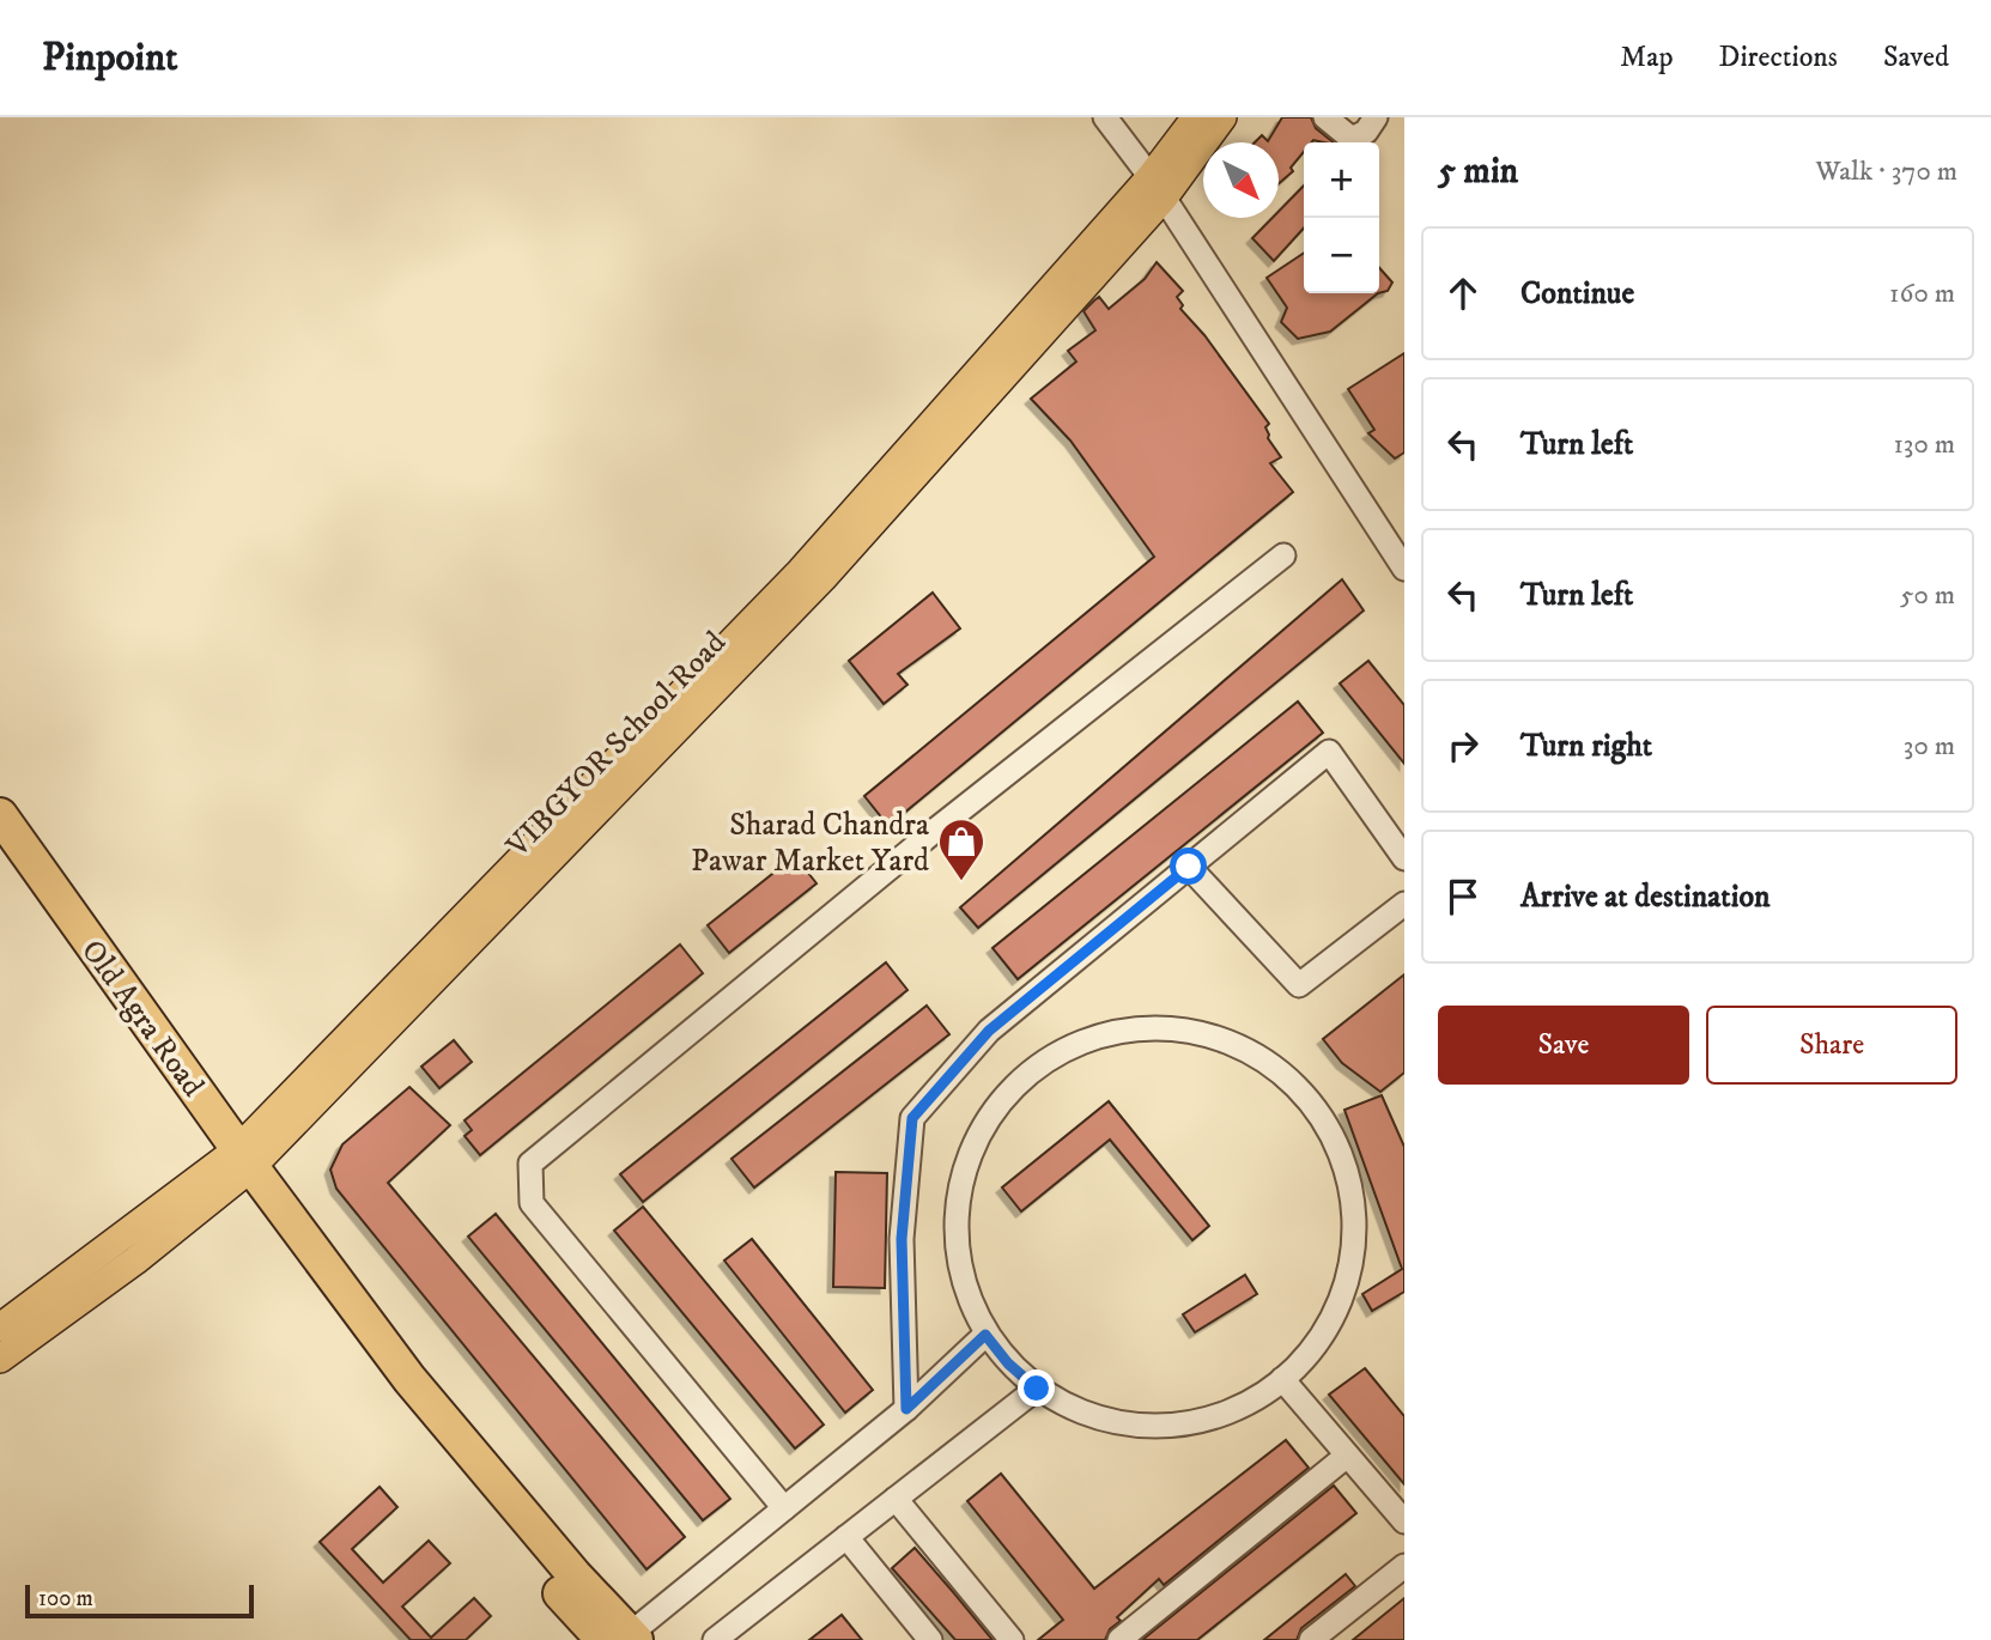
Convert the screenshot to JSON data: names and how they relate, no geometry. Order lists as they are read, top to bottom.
{
  "streets": {
    "highway": ["Old Agra Road"],
    "main road": ["VIBGYOR School Road"]
  },
  "crossings": [
    ["VIBGYOR School Road", "Old Agra Road"]
  ],
  "places": {
    "shop": ["Sharad Chandra Pawar Market Yard"]
  },
  "scale_bar": "100 m",
  "north": "bottom right",
  "page": {
    "header": "Pinpoint",
    "nav": ["Map", "Directions", "Saved"],
    "heading": ["5 min", "Walk · 370 m"],
    "map_buttons": ["+", "−"],
    "list": [
      ["Continue", "160 m"],
      ["Turn left", "130 m"],
      ["Turn left", "50 m"],
      ["Turn right", "30 m"],
      "Arrive at destination"
    ],
    "buttons": ["Save", "Share"],
    "scale": "100 m"
  }
}
